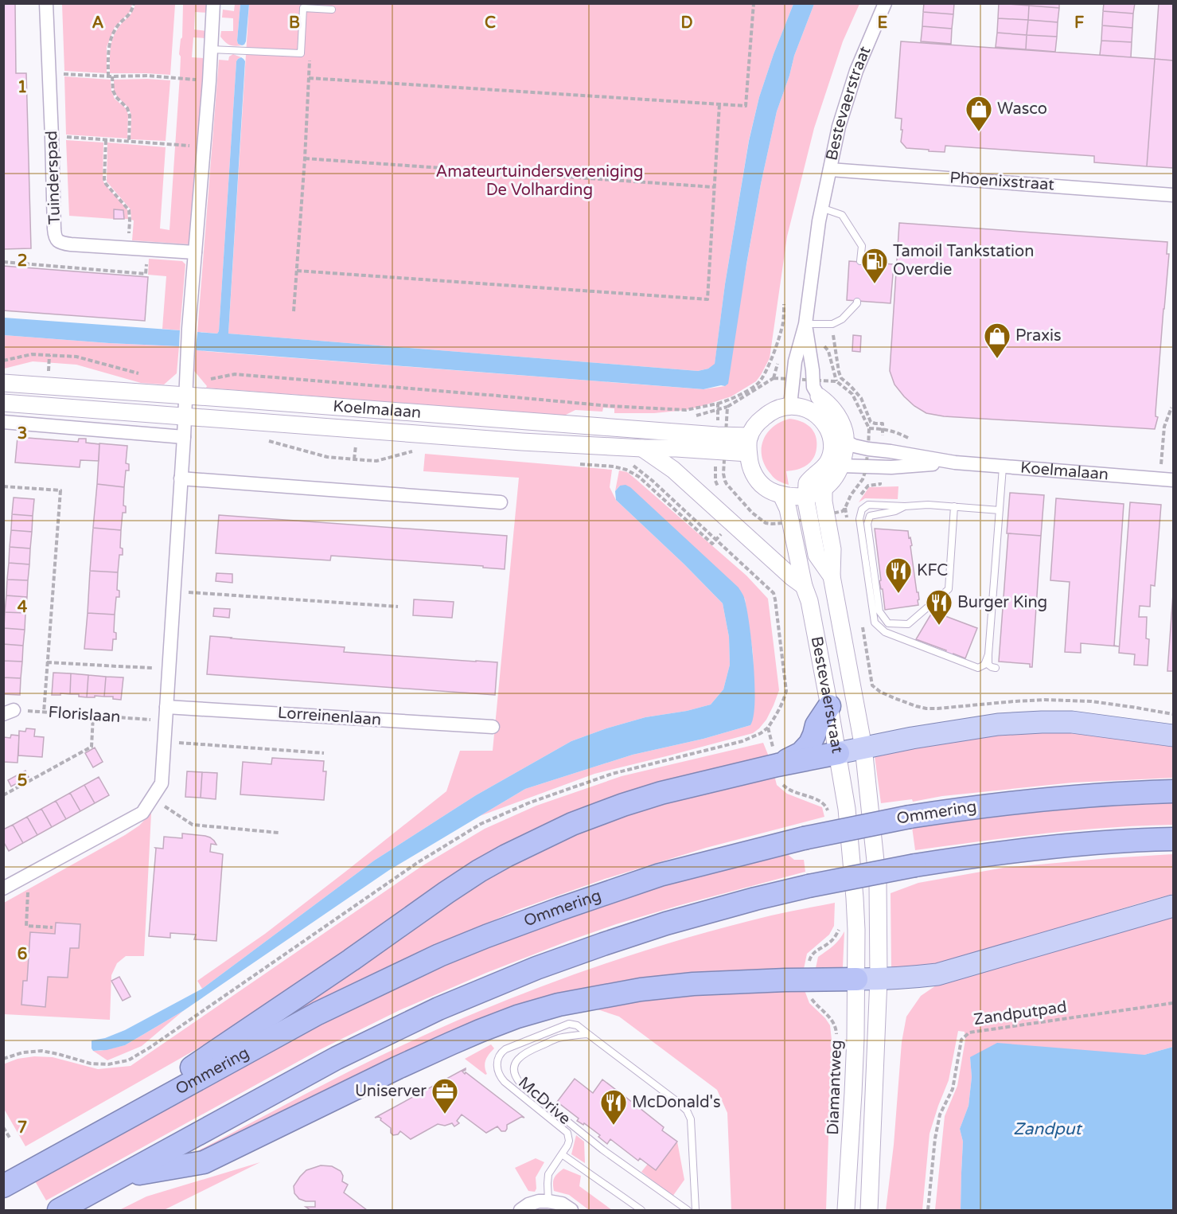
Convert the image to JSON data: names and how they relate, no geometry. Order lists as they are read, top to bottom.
{
  "streets": {
    "highway": ["Ommering"],
    "street": [
      "Bestevaerstraat",
      "Tuinderspad",
      "Phoenixstraat",
      "Koelmalaan",
      "Lorreinenlaan",
      "Diamantweg"
    ],
    "lane": ["McDrive"],
    "path": ["Florislaan", "Zandputpad"]
  },
  "crossings": [
    ["Bestevaerstraat", "Phoenixstraat"],
    ["Bestevaerstraat", "Koelmalaan"],
    ["Bestevaerstraat", "Diamantweg"]
  ],
  "water": ["Zandput"],
  "parks": ["Amateurtuindersvereniging De Volharding"],
  "places": {
    "shop": ["Wasco", "Praxis"],
    "fuel station": ["Tamoil Tankstation Overdie"],
    "restaurant": ["KFC", "Burger King", "McDonald's"],
    "office": ["Uniserver"]
  },
  "grid": {
    "columns": [
      "A",
      "B",
      "C",
      "D",
      "E",
      "F"
    ],
    "rows": [
      "1",
      "2",
      "3",
      "4",
      "5",
      "6",
      "7"
    ]
  }
}
